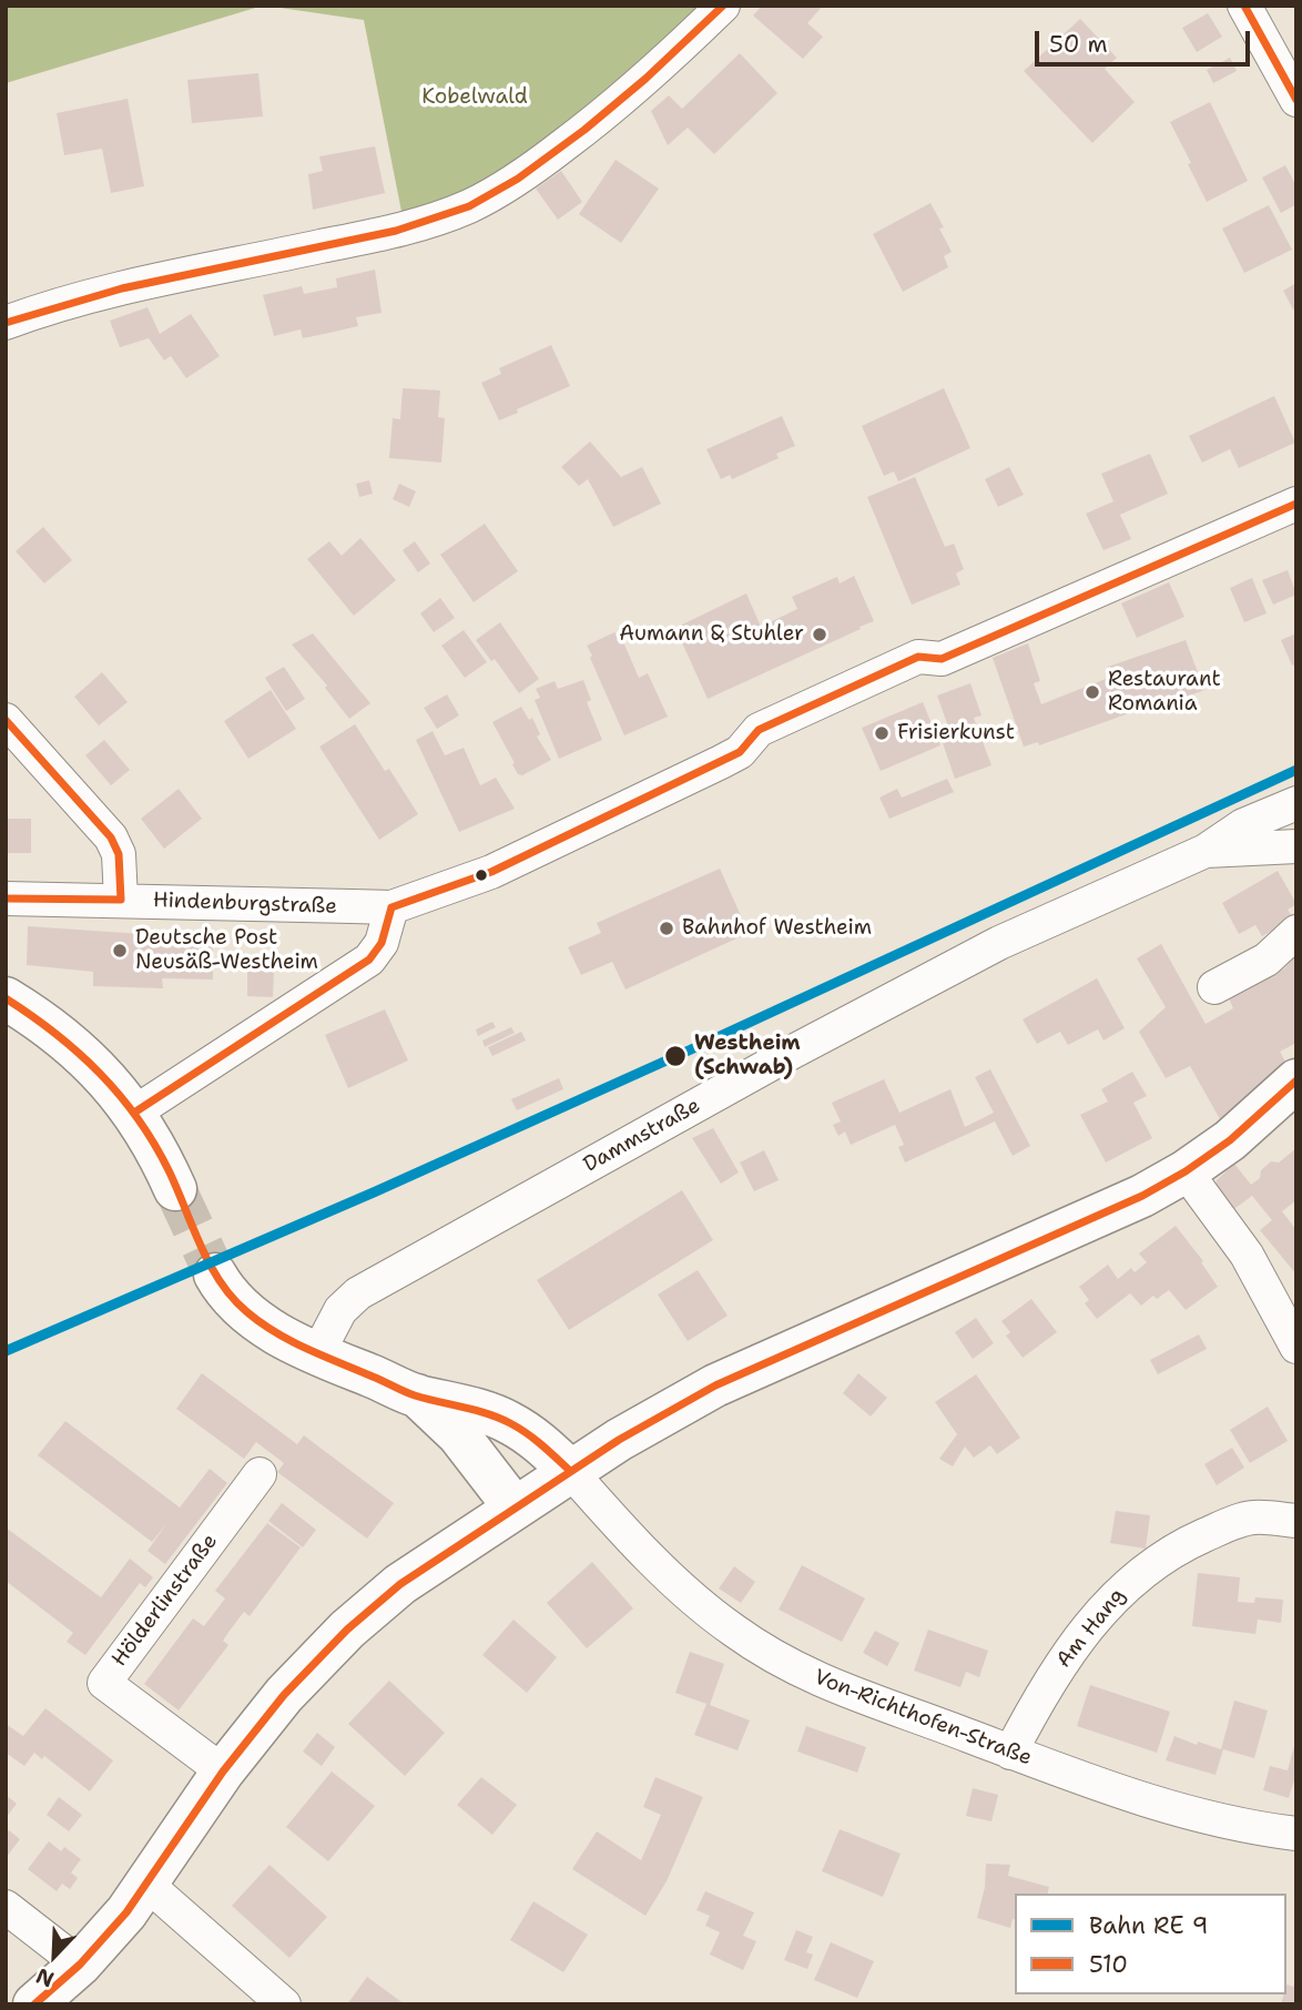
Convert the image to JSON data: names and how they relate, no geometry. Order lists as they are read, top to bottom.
{
  "streets": {
    "street": [
      "Hindenburgstraße",
      "Dammstraße",
      "Hölderlinstraße",
      "Am Hang",
      "Von-Richthofen-Straße"
    ]
  },
  "crossings": [
    ["Am Hang", "Von-Richthofen-Straße"]
  ],
  "parks": ["Kobelwald"],
  "places": [
    "Aumann & Stuhler",
    "Restaurant Romania",
    "Frisierkunst",
    "Bahnhof Westheim",
    "Deutsche Post Neusäß-Westheim",
    "Westheim (Schwab)"
  ],
  "lines": ["transit line 510"],
  "legend": ["Bahn RE 9", "510"],
  "scale_bar": "50 m",
  "north": "bottom left"
}
